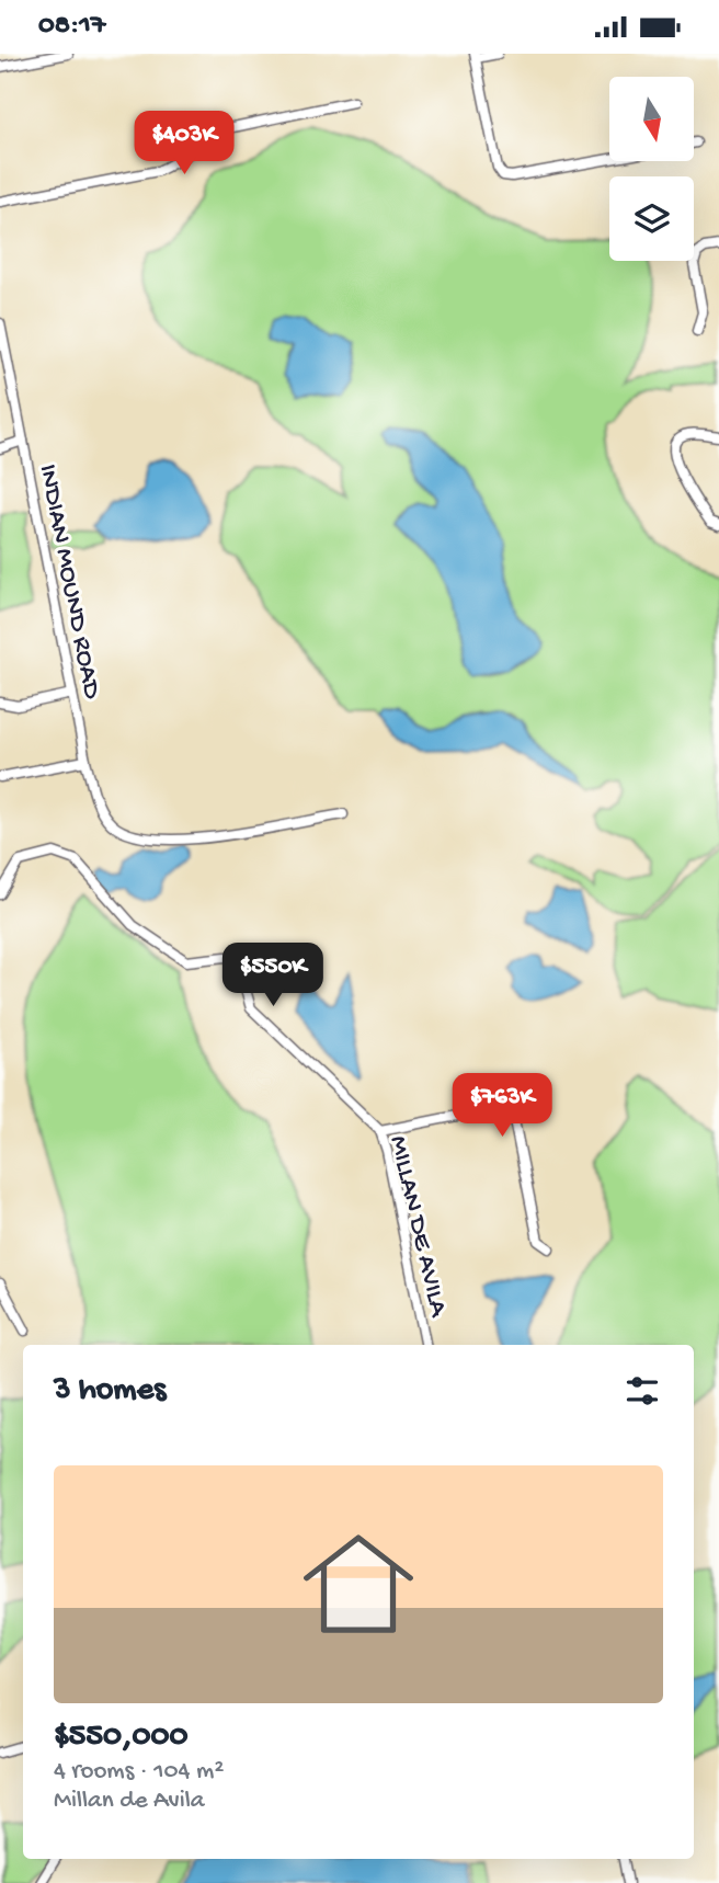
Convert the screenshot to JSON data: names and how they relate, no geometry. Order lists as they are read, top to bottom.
{
  "streets": {
    "street": ["INDIAN MOUND ROAD", "MILLAN DE AVILA"]
  },
  "north": "bottom",
  "page": {
    "status": "08:17",
    "price": ["$403K", "$550K", "$763K"],
    "heading": "3 homes",
    "list": [
      {
        "name": "$550,000",
        "note": "4 rooms · 104 m² · Millan de Avila"
      }
    ]
  }
}
